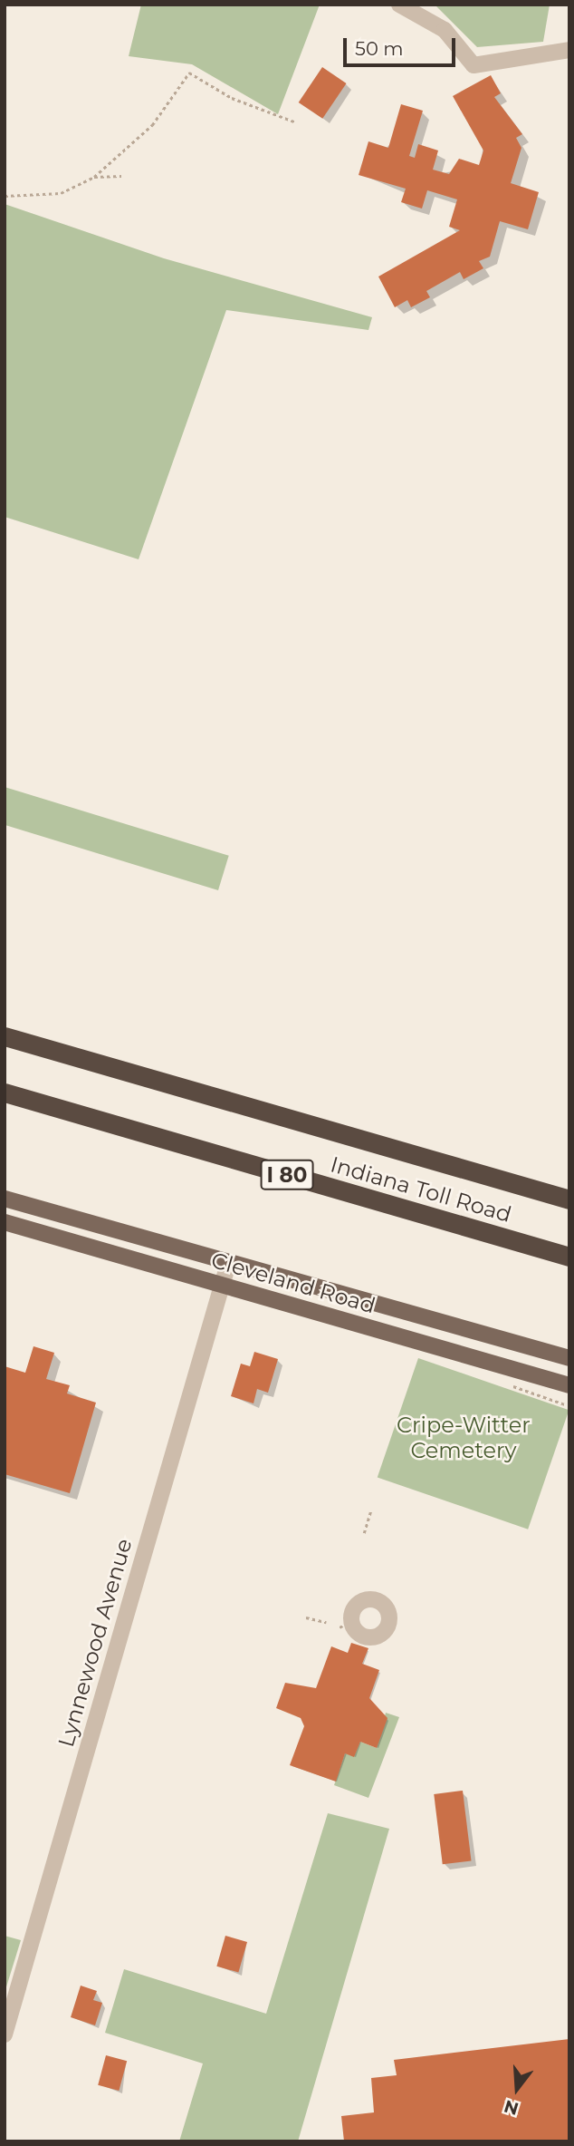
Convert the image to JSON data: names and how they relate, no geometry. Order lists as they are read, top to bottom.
{
  "streets": {
    "highway": ["I 80", "Indiana Toll Road"],
    "main road": ["Cleveland Road"],
    "street": ["Lynnewood Avenue"]
  },
  "crossings": [
    ["Cleveland Road", "Lynnewood Avenue"]
  ],
  "parks": ["Cripe-Witter Cemetery"],
  "scale_bar": "50 m",
  "north": "bottom"
}
